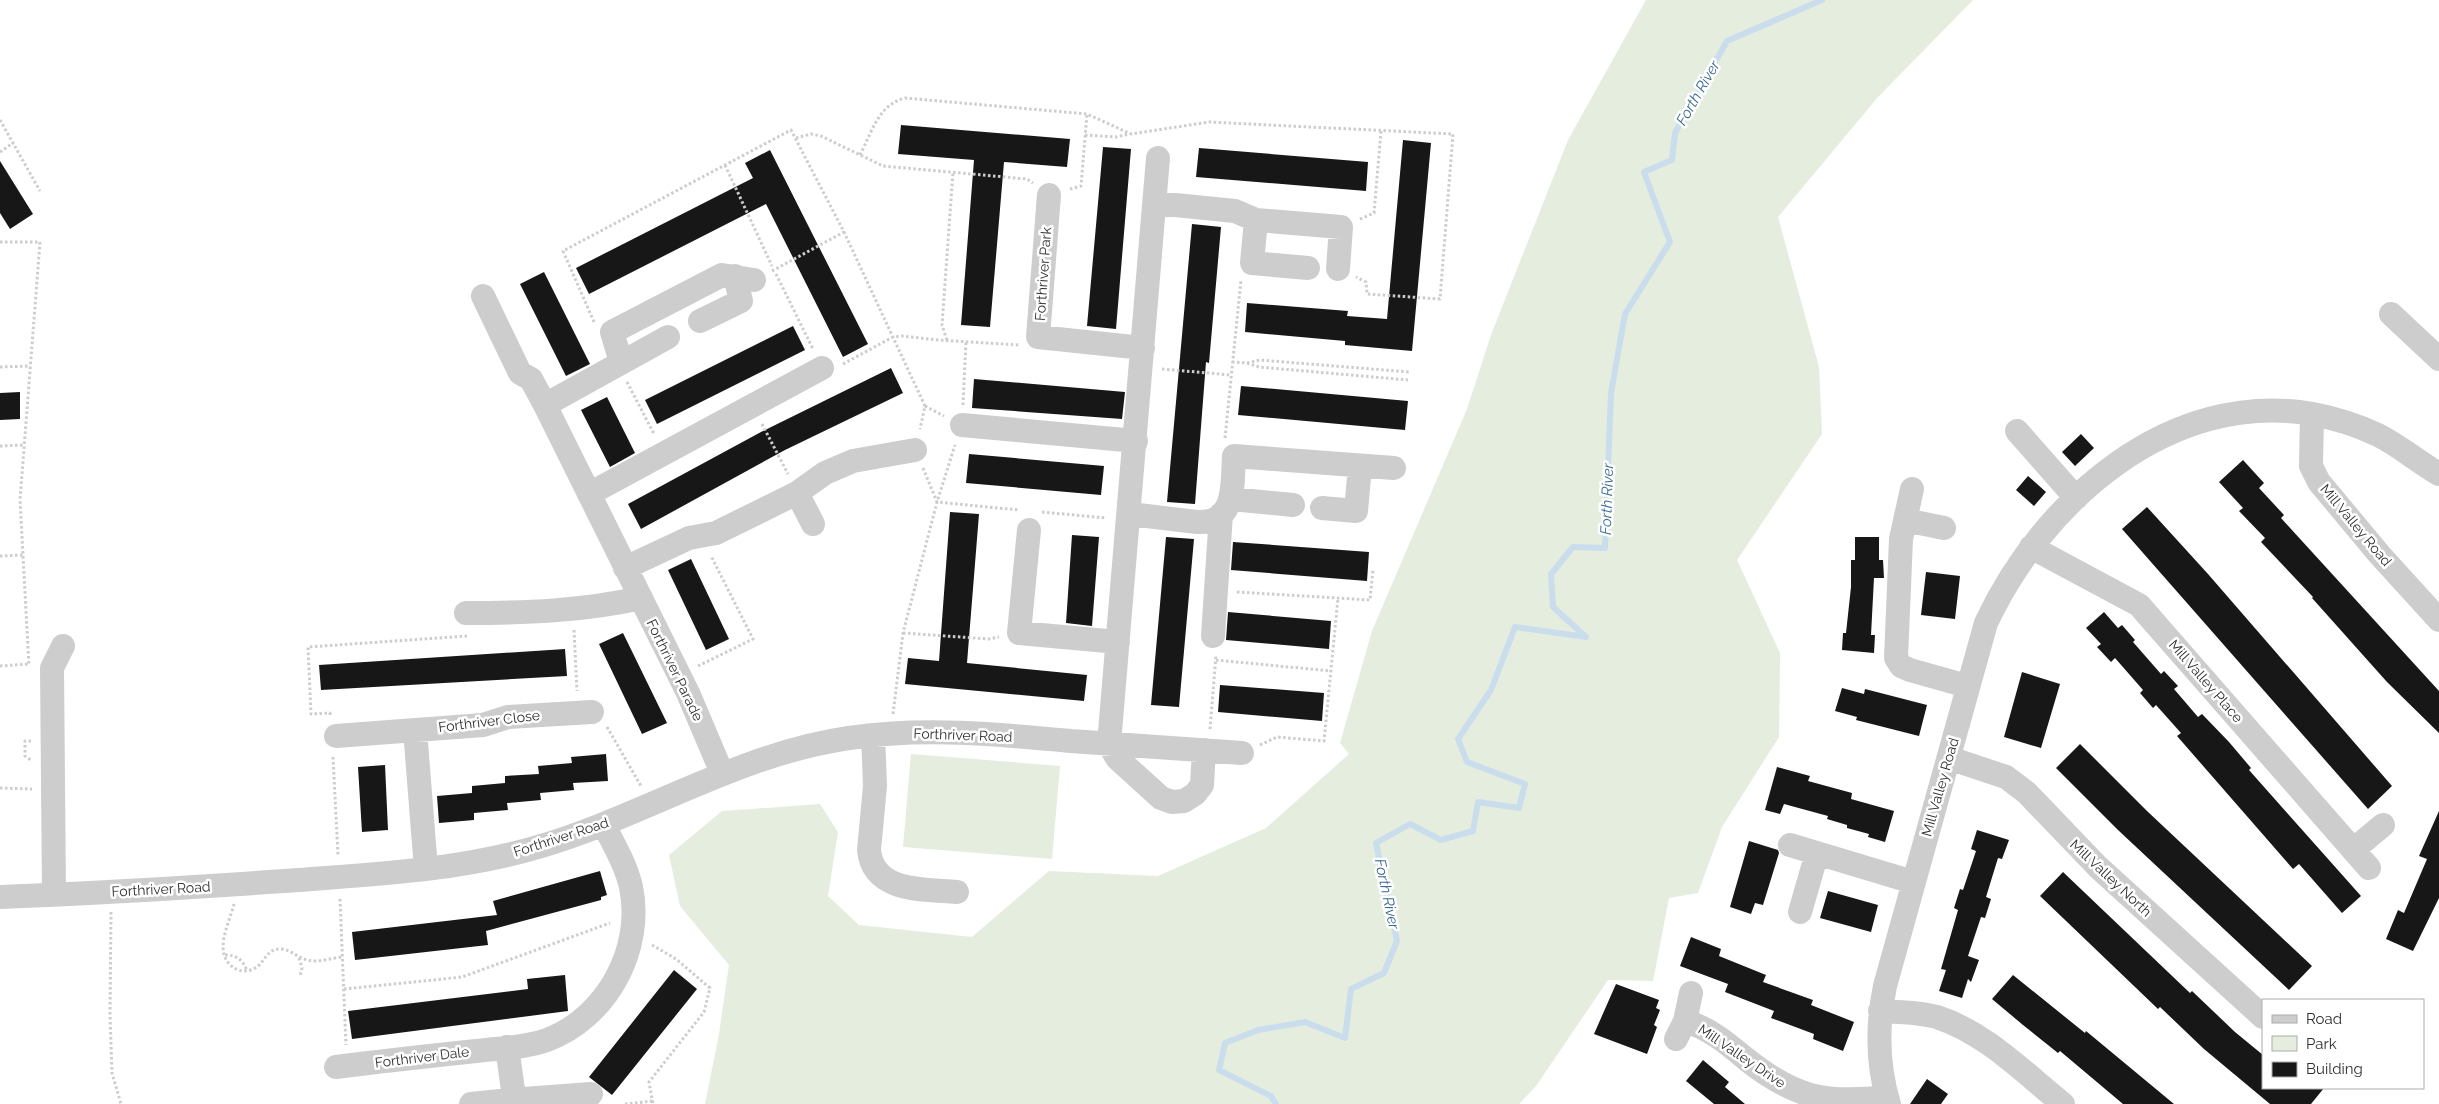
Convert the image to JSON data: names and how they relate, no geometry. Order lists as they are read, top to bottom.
{
  "streets": {
    "street": [
      "Forthriver Park",
      "Mill Valley Road",
      "Forthriver Parade",
      "Mill Valley Place",
      "Forthriver Close",
      "Forthriver Road",
      "Mill Valley North",
      "Mill Valley Drive",
      "Forthriver Dale"
    ]
  },
  "crossings": [
    ["Mill Valley Road", "Mill Valley Place"],
    ["Mill Valley Road", "Mill Valley North"],
    ["Mill Valley Road", "Mill Valley Drive"],
    ["Forthriver Parade", "Forthriver Road"],
    ["Forthriver Road", "Forthriver Dale"]
  ],
  "water": ["Forth River"],
  "legend": ["Road", "Park", "Building"]
}
